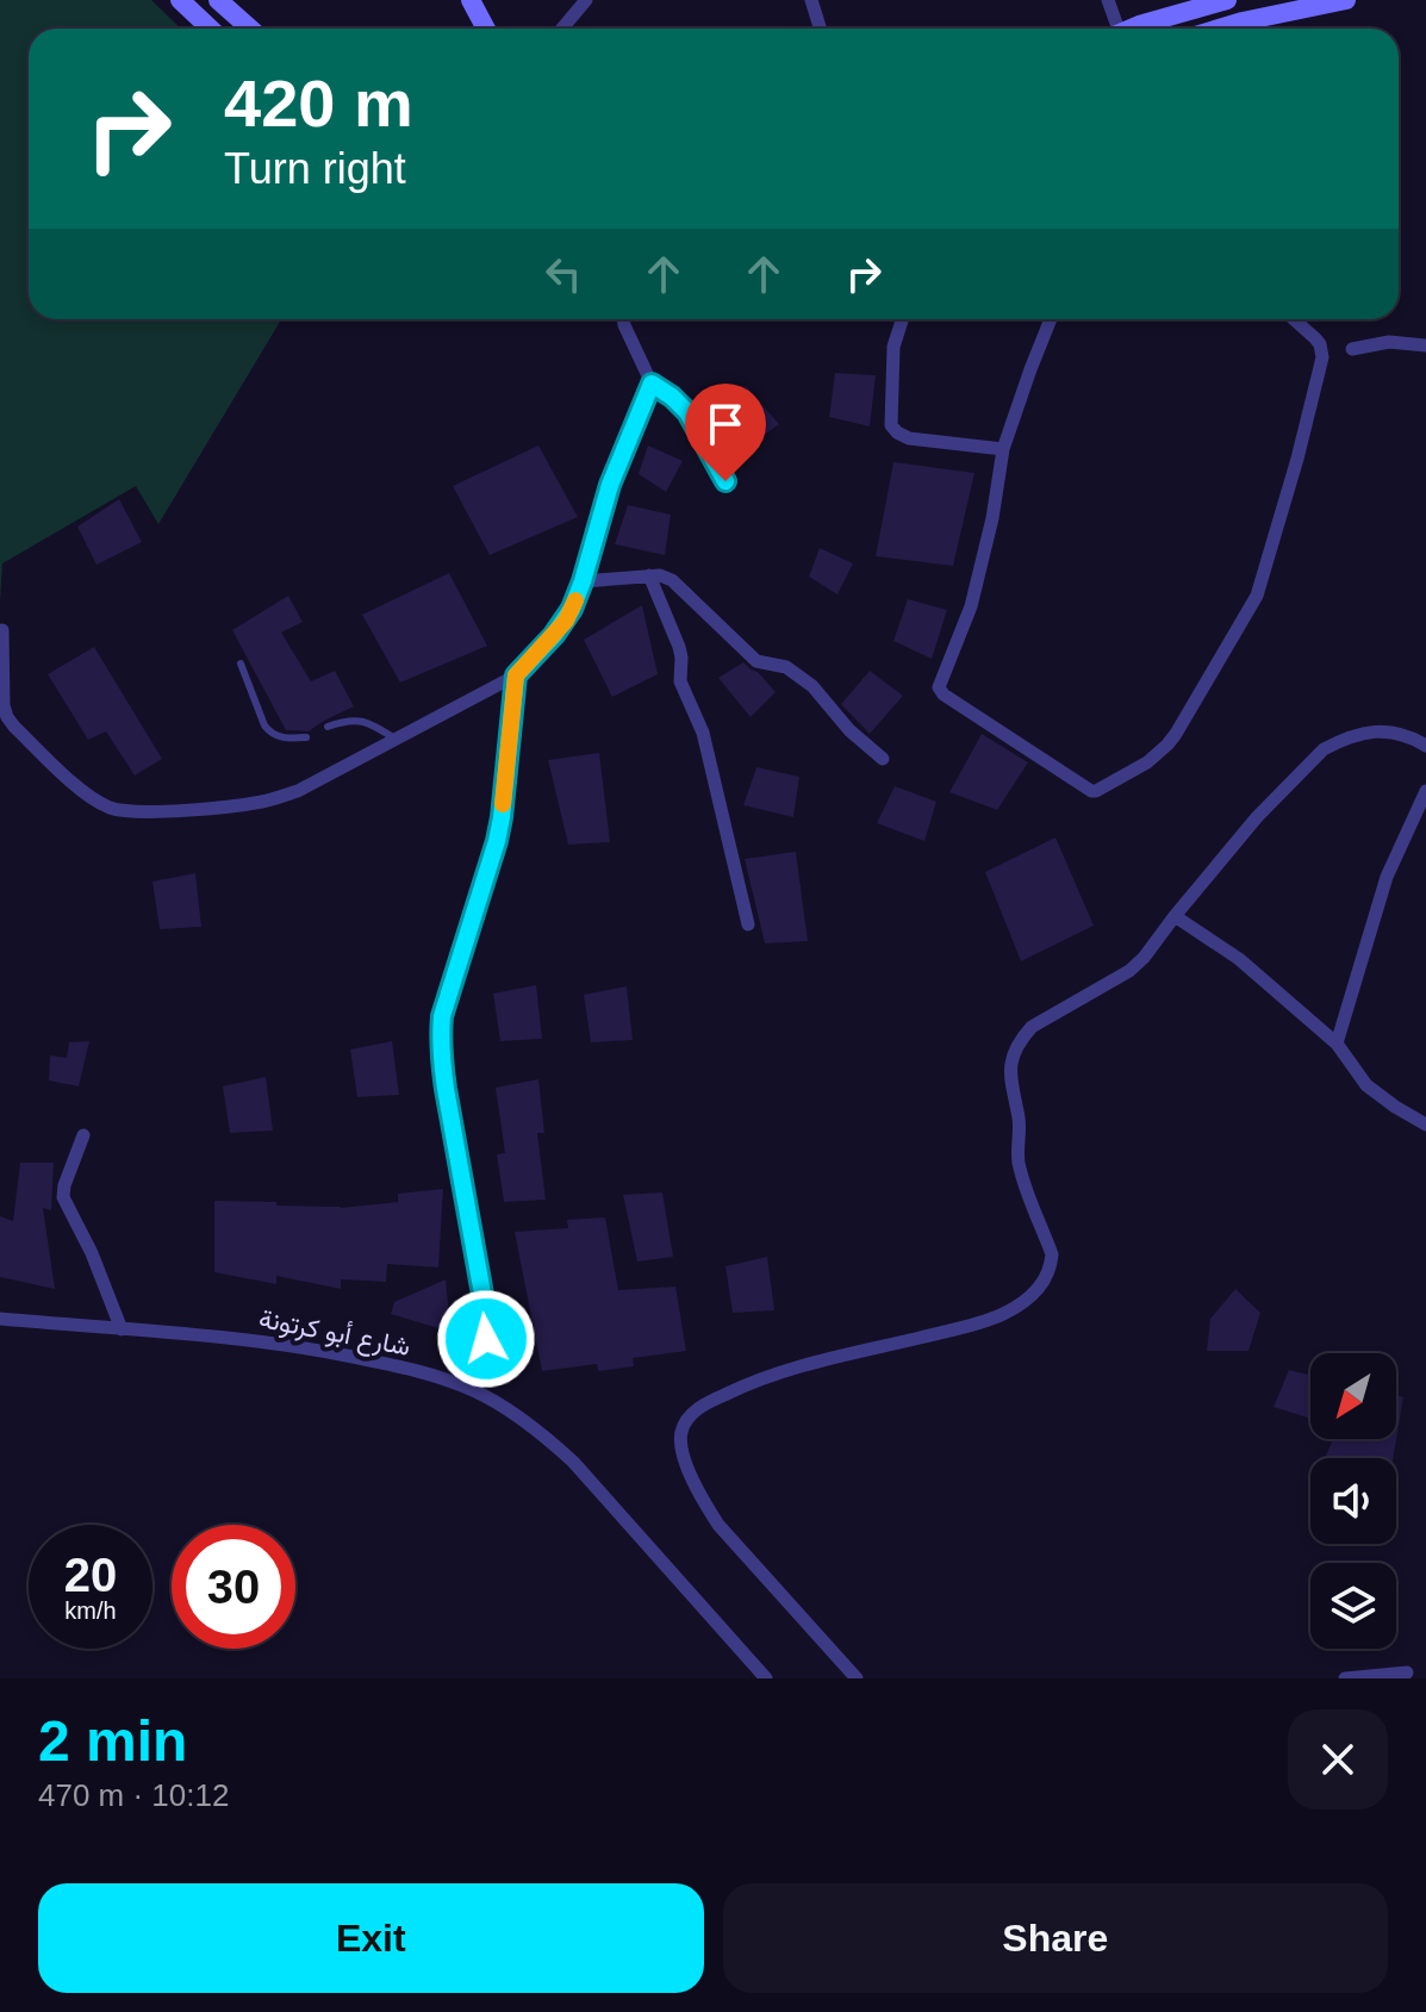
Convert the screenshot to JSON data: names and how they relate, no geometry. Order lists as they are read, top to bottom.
{
  "streets": {
    "street": ["شارع أبو كرتونة"]
  },
  "north": "bottom left",
  "page": {
    "turn": ["420 m", "Turn right"],
    "speed": "20 km/h",
    "limit": "30",
    "heading": ["2 min", "470 m · 10:12"],
    "buttons": ["Exit", "Share"]
  }
}
